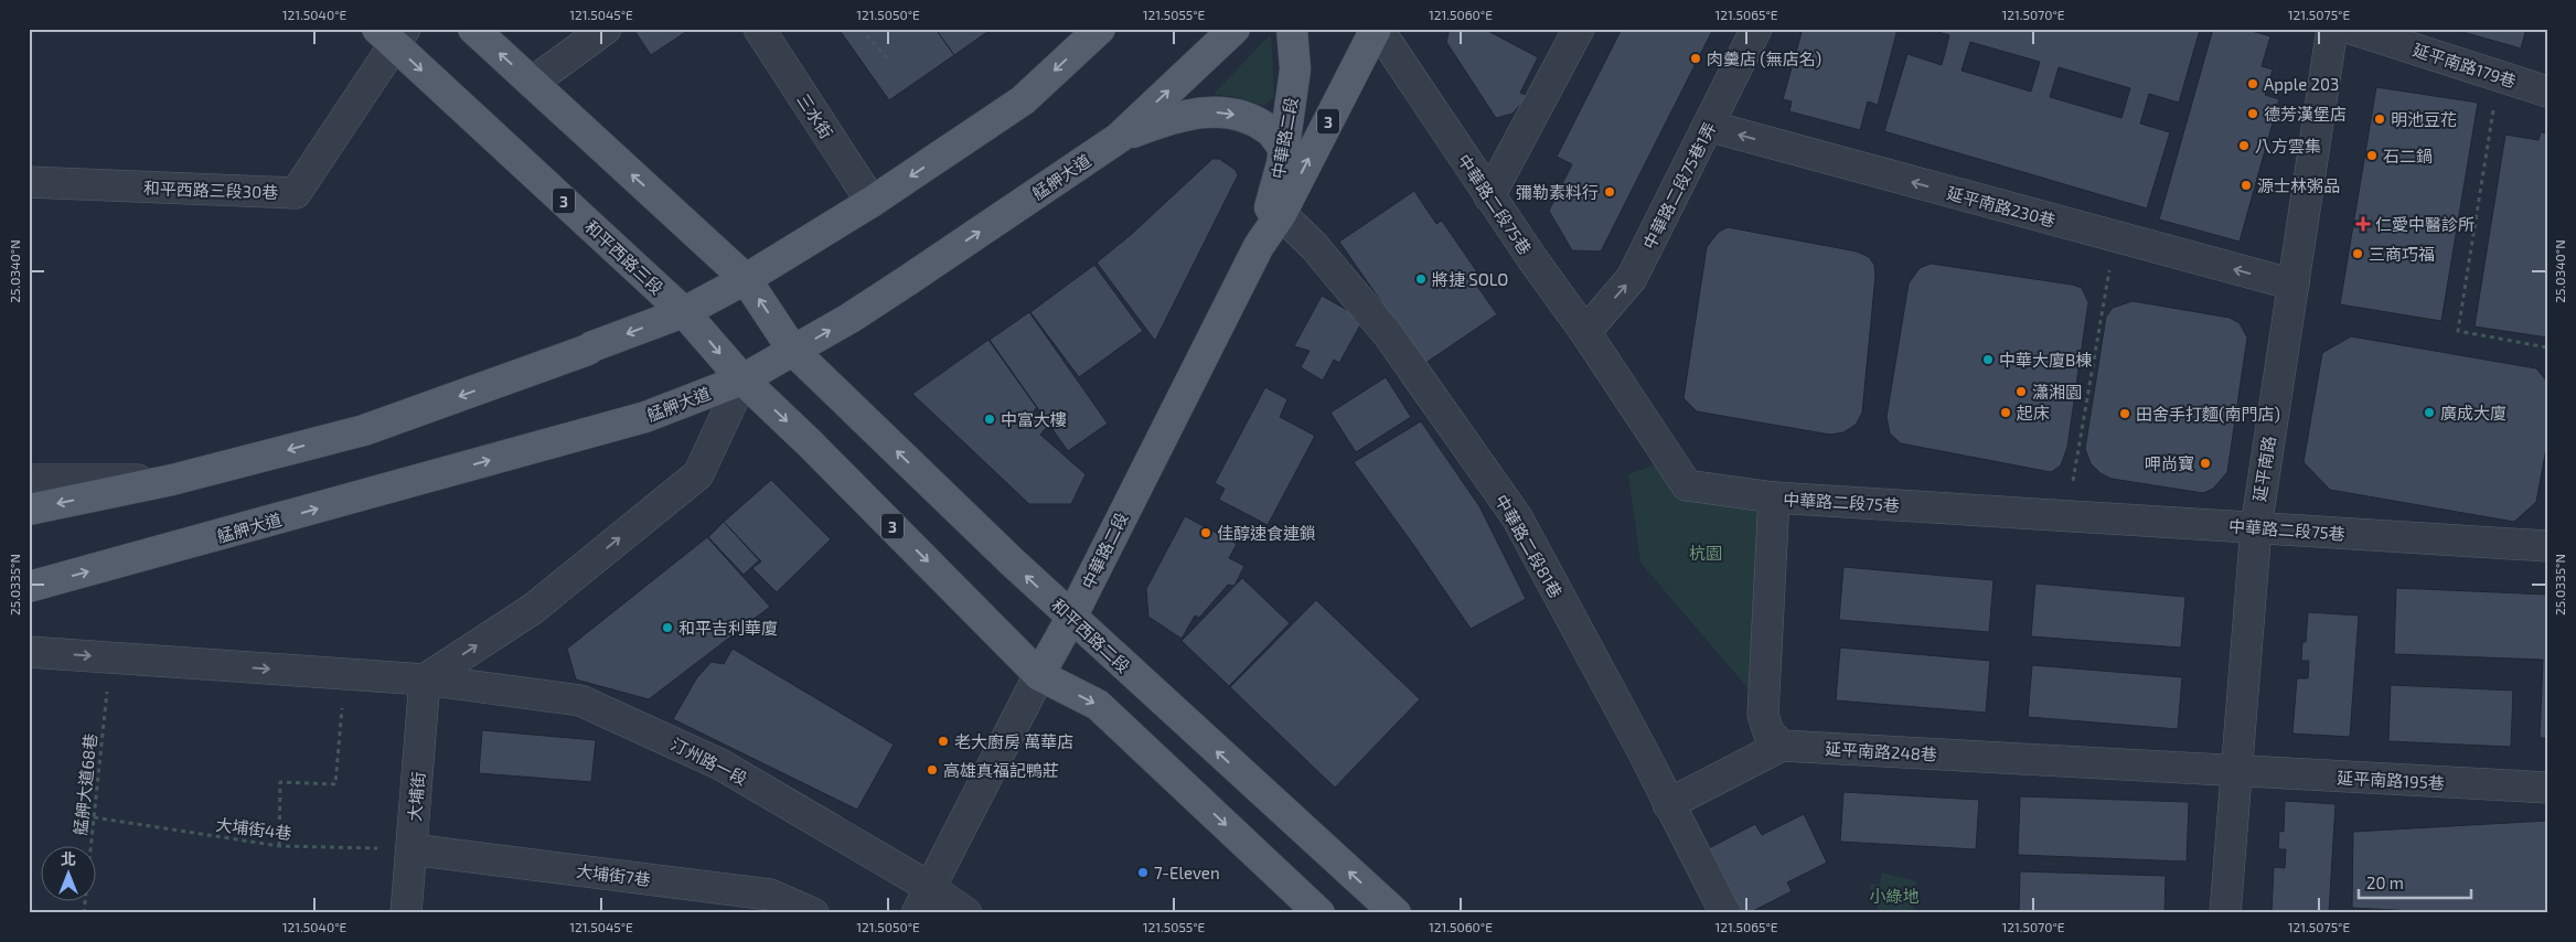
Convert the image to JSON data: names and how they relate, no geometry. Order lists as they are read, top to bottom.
{
  "streets": {
    "main road": [
      "3",
      "中華路二段",
      "艋舺大道",
      "和平西路三段",
      "和平西路二段"
    ],
    "street": [
      "延平南路179巷",
      "三水街",
      "中華路二段75巷1弄",
      "和平西路三段30巷",
      "中華路二段75巷",
      "延平南路230巷",
      "延平南路",
      "中華路二段81巷",
      "延平南路248巷",
      "汀州路一段",
      "延平南路195巷",
      "大埔街",
      "大埔街7巷"
    ],
    "path": ["艋舺大道68巷", "大埔街4巷"]
  },
  "crossings": [
    ["3", "中華路二段"],
    ["3", "艋舺大道"],
    ["3", "和平西路三段"],
    ["中華路二段", "中華路二段75巷"],
    ["中華路二段", "中華路二段81巷"],
    ["中華路二段", "和平西路二段"],
    ["中華路二段", "汀州路一段"],
    ["艋舺大道", "和平西路三段"],
    ["艋舺大道", "和平西路二段"],
    ["中華路二段75巷1弄", "中華路二段75巷"],
    ["中華路二段75巷1弄", "延平南路230巷"],
    ["和平西路三段30巷", "和平西路三段"],
    ["中華路二段75巷", "延平南路"],
    ["延平南路230巷", "延平南路"],
    ["延平南路", "延平南路248巷"],
    ["延平南路", "延平南路195巷"],
    ["延平南路248巷", "延平南路195巷"],
    ["汀州路一段", "艋舺大道68巷"],
    ["汀州路一段", "大埔街"],
    ["艋舺大道68巷", "大埔街4巷"],
    ["大埔街", "大埔街4巷"],
    ["大埔街", "大埔街7巷"],
    ["大埔街4巷", "大埔街7巷"]
  ],
  "one_way": ["延平南路230巷"],
  "parks": ["杭園", "小綠地"],
  "places": {
    "other": [
      "肉羹店 (無店名)",
      "Apple 203",
      "德芳漢堡店",
      "明池豆花",
      "八方雲集",
      "石二鍋",
      "源士林粥品",
      "彌勒素料行",
      "三商巧福",
      "將捷 SOLO",
      "中華大廈B棟",
      "瀟湘園",
      "起床",
      "廣成大廈",
      "田舍手打麵(南門店)",
      "中富大樓",
      "呷尚寶",
      "佳醇速食連鎖",
      "和平吉利華廈",
      "老大廚房 萬華店",
      "高雄真福記鴨莊",
      "7-Eleven"
    ],
    "health": ["仁愛中醫診所"]
  },
  "scale_bar": "20 m",
  "north": "top",
  "coordinates": [
    "121.5040°E",
    "121.5045°E",
    "121.5050°E",
    "121.5055°E",
    "121.5060°E",
    "121.5065°E",
    "121.5070°E",
    "121.5075°E",
    "25.0340°N",
    "25.0335°N"
  ]
}
